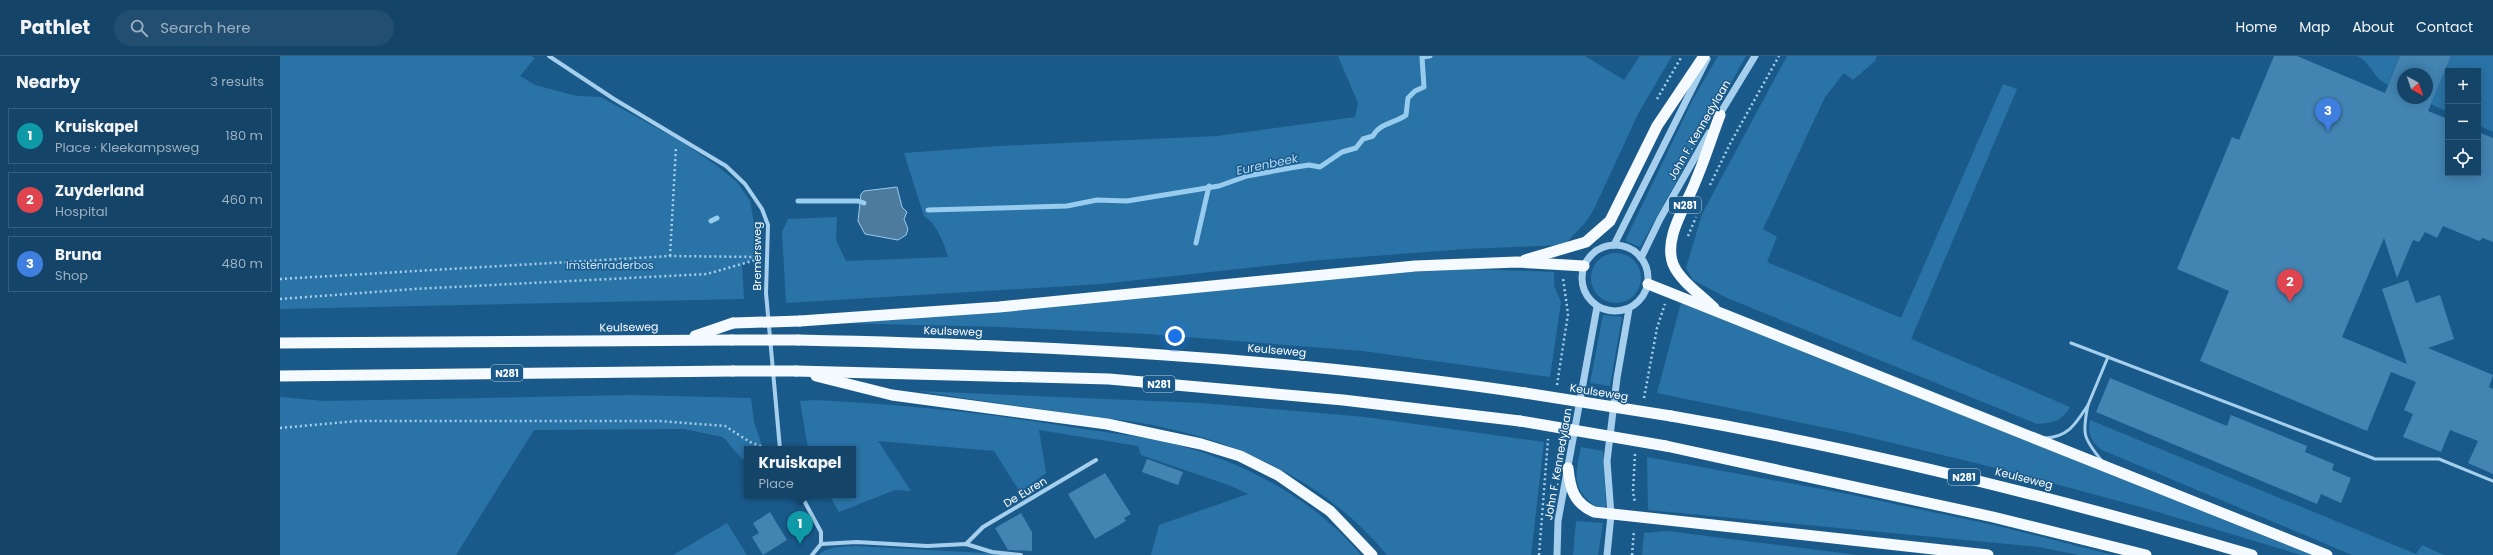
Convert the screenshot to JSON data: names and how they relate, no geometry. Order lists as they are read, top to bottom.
{
  "streets": {
    "highway": ["N281", "Keulseweg"],
    "street": ["John F. Kennedylaan", "Bremersweg", "De Euren"]
  },
  "crossings": [
    ["John F. Kennedylaan", "N281"],
    ["N281", "Keulseweg"]
  ],
  "water": ["Eurenbeek"],
  "parks": ["Imstenraderbos"],
  "north": "bottom right",
  "page": {
    "header": "Pathlet",
    "search": "Search here",
    "nav": [
      "Home",
      "Map",
      "About",
      "Contact"
    ],
    "heading": ["Nearby", "3 results"],
    "map_buttons": ["+", "−"],
    "pins": ["3", "2", "1"],
    "list": [
      {
        "mark": "1",
        "name": "Kruiskapel",
        "note": "Place · Kleekampsweg",
        "value": "180 m"
      },
      {
        "mark": "2",
        "name": "Zuyderland",
        "note": "Hospital",
        "value": "460 m"
      },
      {
        "mark": "3",
        "name": "Bruna",
        "note": "Shop",
        "value": "480 m"
      }
    ],
    "popup": ["Kruiskapel", "Place"]
  }
}
